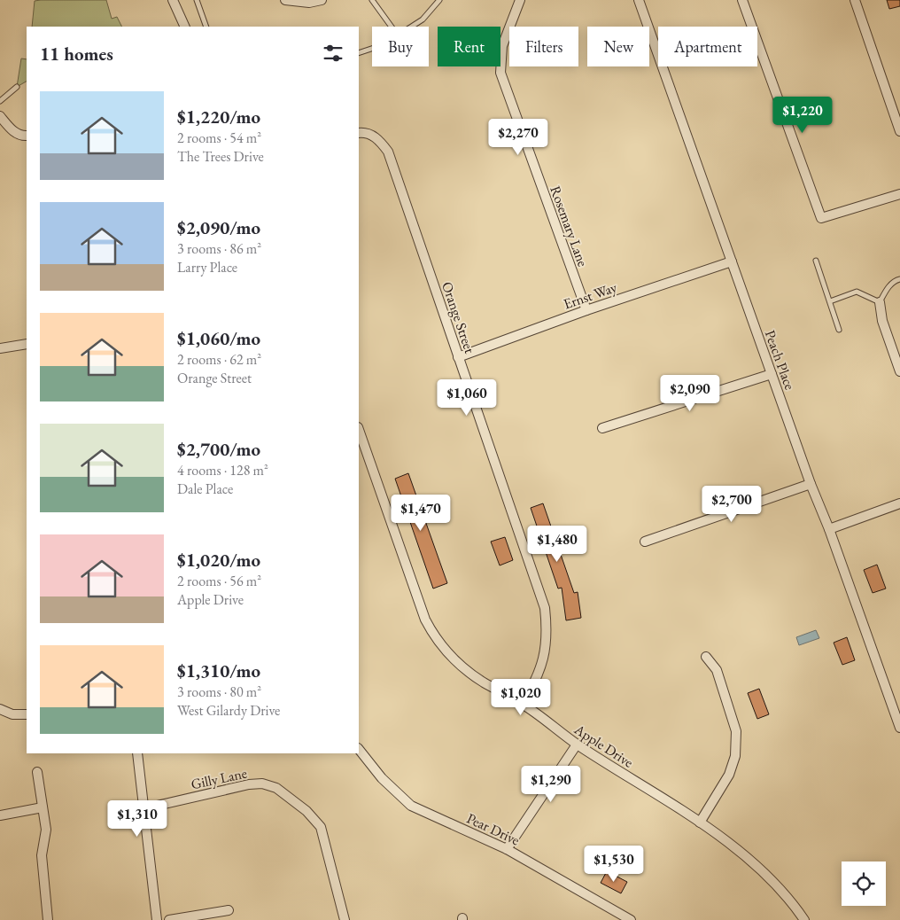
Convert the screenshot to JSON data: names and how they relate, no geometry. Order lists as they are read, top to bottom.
{
  "streets": {
    "street": [
      "Rosemary Lane",
      "Ernst Way",
      "Orange Street",
      "Peach Place",
      "Apple Drive",
      "Gilly Lane",
      "Pear Drive"
    ]
  },
  "crossings": [
    ["Rosemary Lane", "Ernst Way"],
    ["Ernst Way", "Orange Street"],
    ["Ernst Way", "Peach Place"],
    ["Orange Street", "Apple Drive"]
  ],
  "page": {
    "chip": [
      "Buy",
      "Rent",
      "Filters",
      "New",
      "Apartment"
    ],
    "heading": "11 homes",
    "list": [
      {
        "name": "$1,220/mo",
        "note": "2 rooms · 54 m² · The Trees Drive"
      },
      {
        "name": "$2,090/mo",
        "note": "3 rooms · 86 m² · Larry Place"
      },
      {
        "name": "$1,060/mo",
        "note": "2 rooms · 62 m² · Orange Street"
      },
      {
        "name": "$2,700/mo",
        "note": "4 rooms · 128 m² · Dale Place"
      },
      {
        "name": "$1,020/mo",
        "note": "2 rooms · 56 m² · Apple Drive"
      },
      {
        "name": "$1,310/mo",
        "note": "3 rooms · 80 m² · West Gilardy Drive"
      }
    ],
    "price": [
      "$1,220",
      "$2,270",
      "$2,090",
      "$1,060",
      "$2,700",
      "$1,470",
      "$1,480",
      "$1,020",
      "$1,290",
      "$1,310",
      "$1,530"
    ]
  }
}
